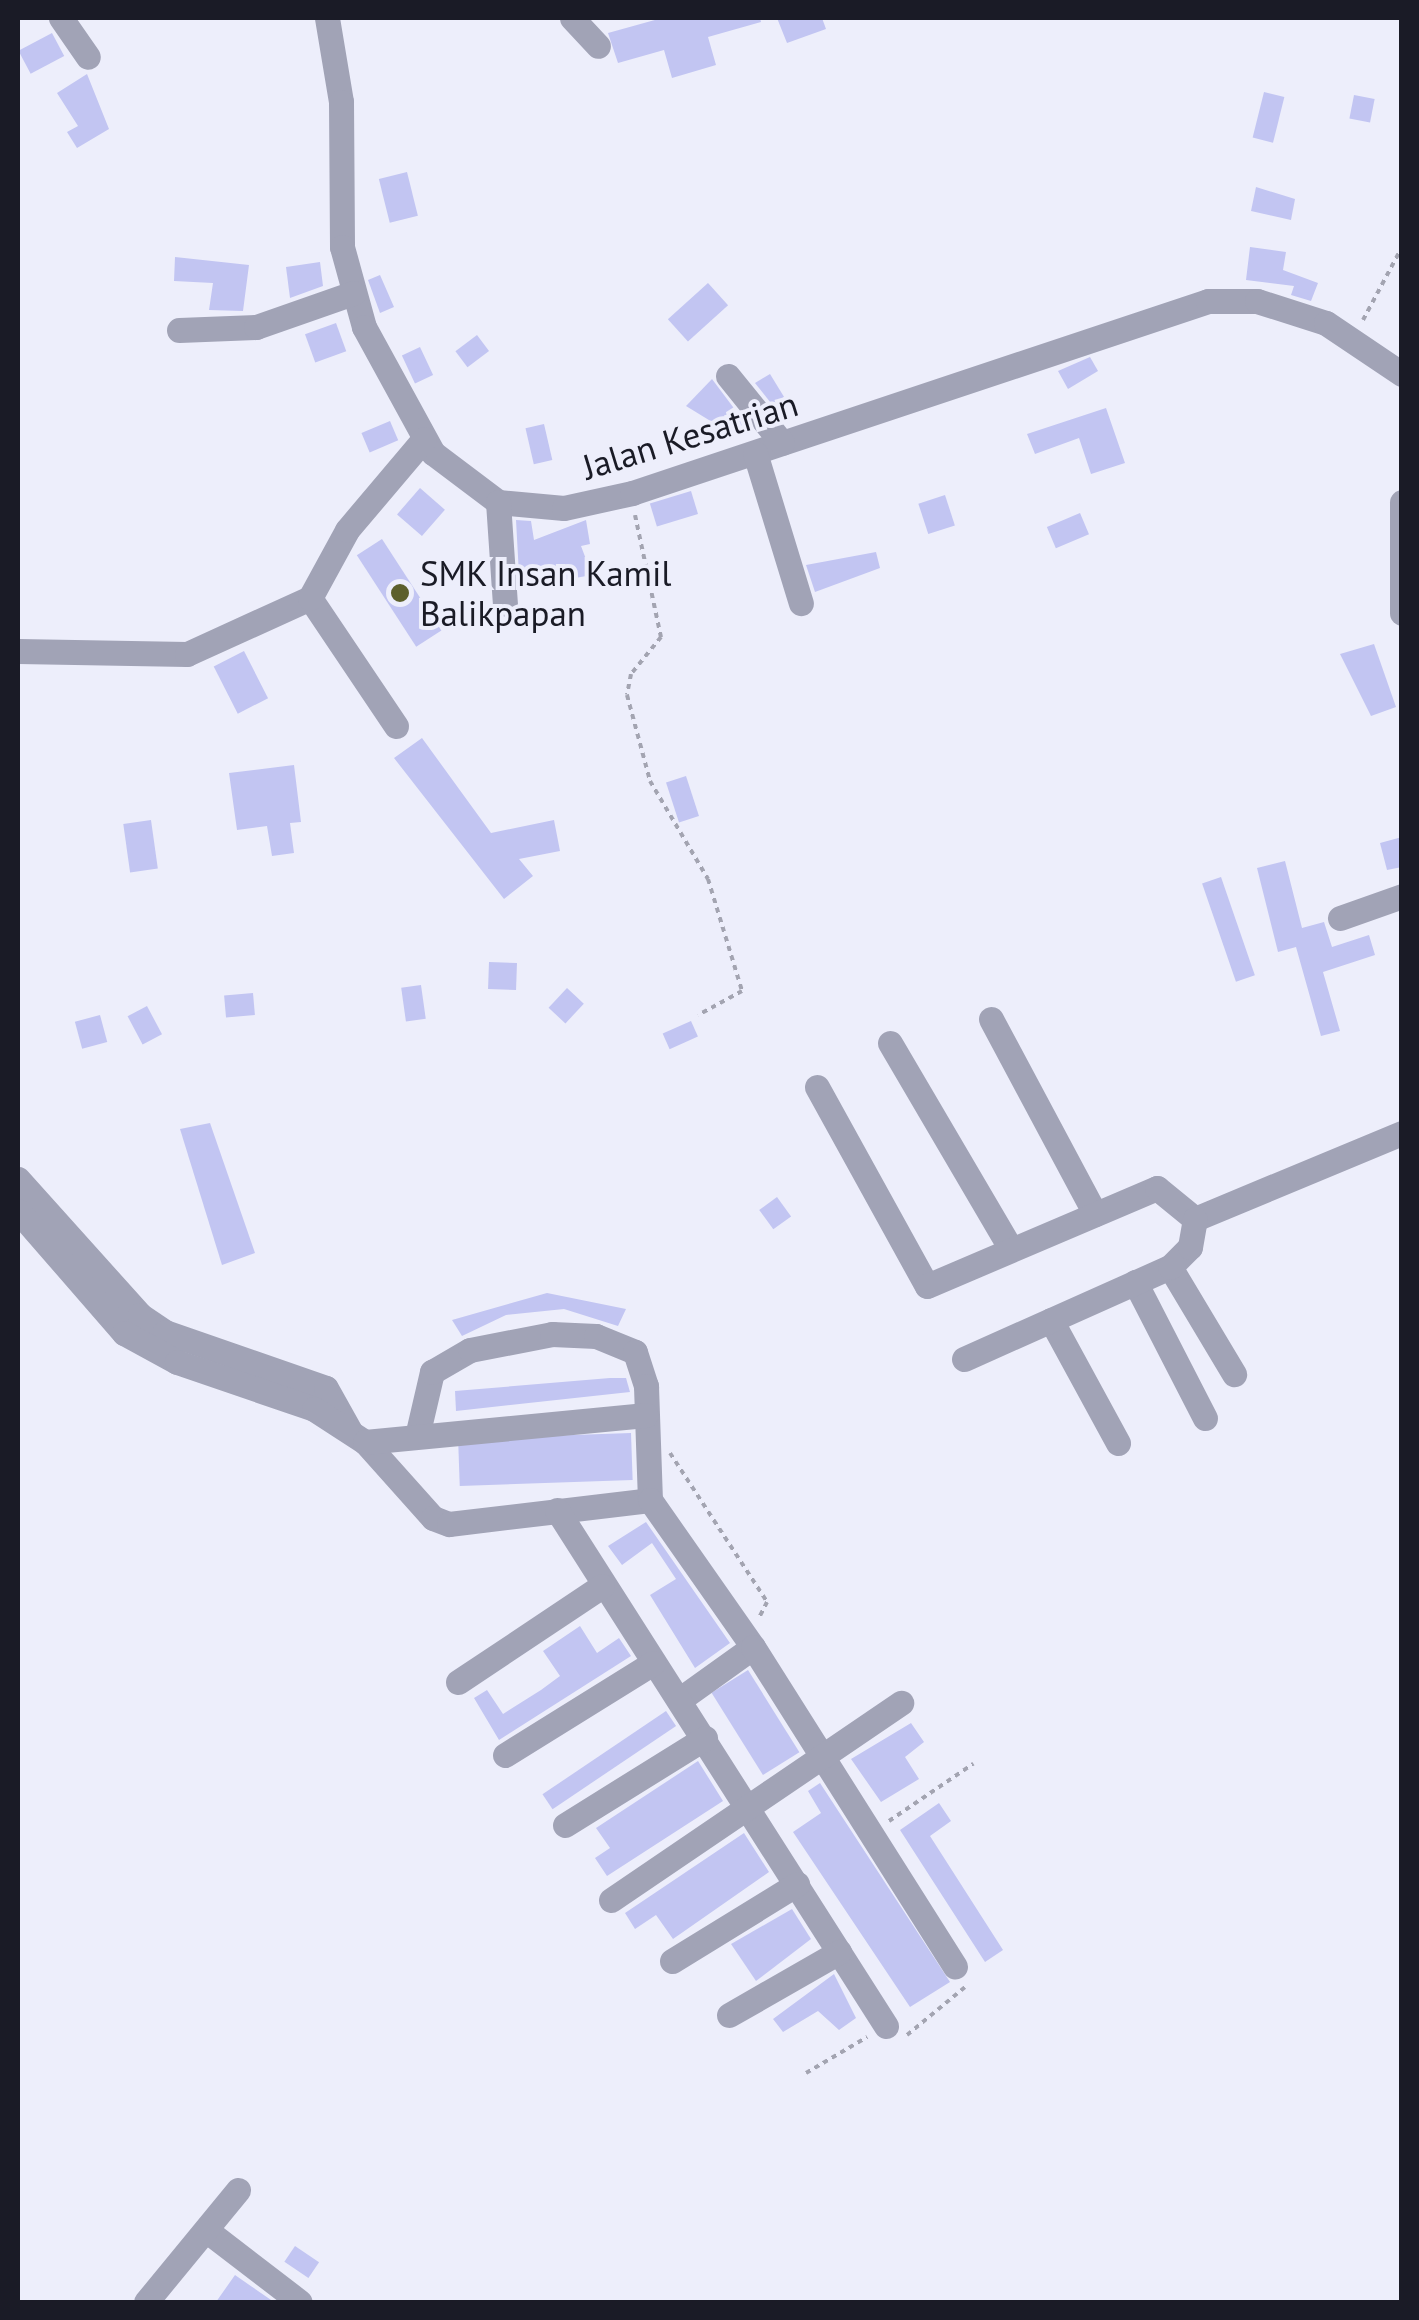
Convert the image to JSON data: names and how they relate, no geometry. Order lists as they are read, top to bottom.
{
  "streets": {
    "street": ["Jalan Kesatrian"]
  },
  "places": ["SMK Insan Kamil Balikpapan"]
}
